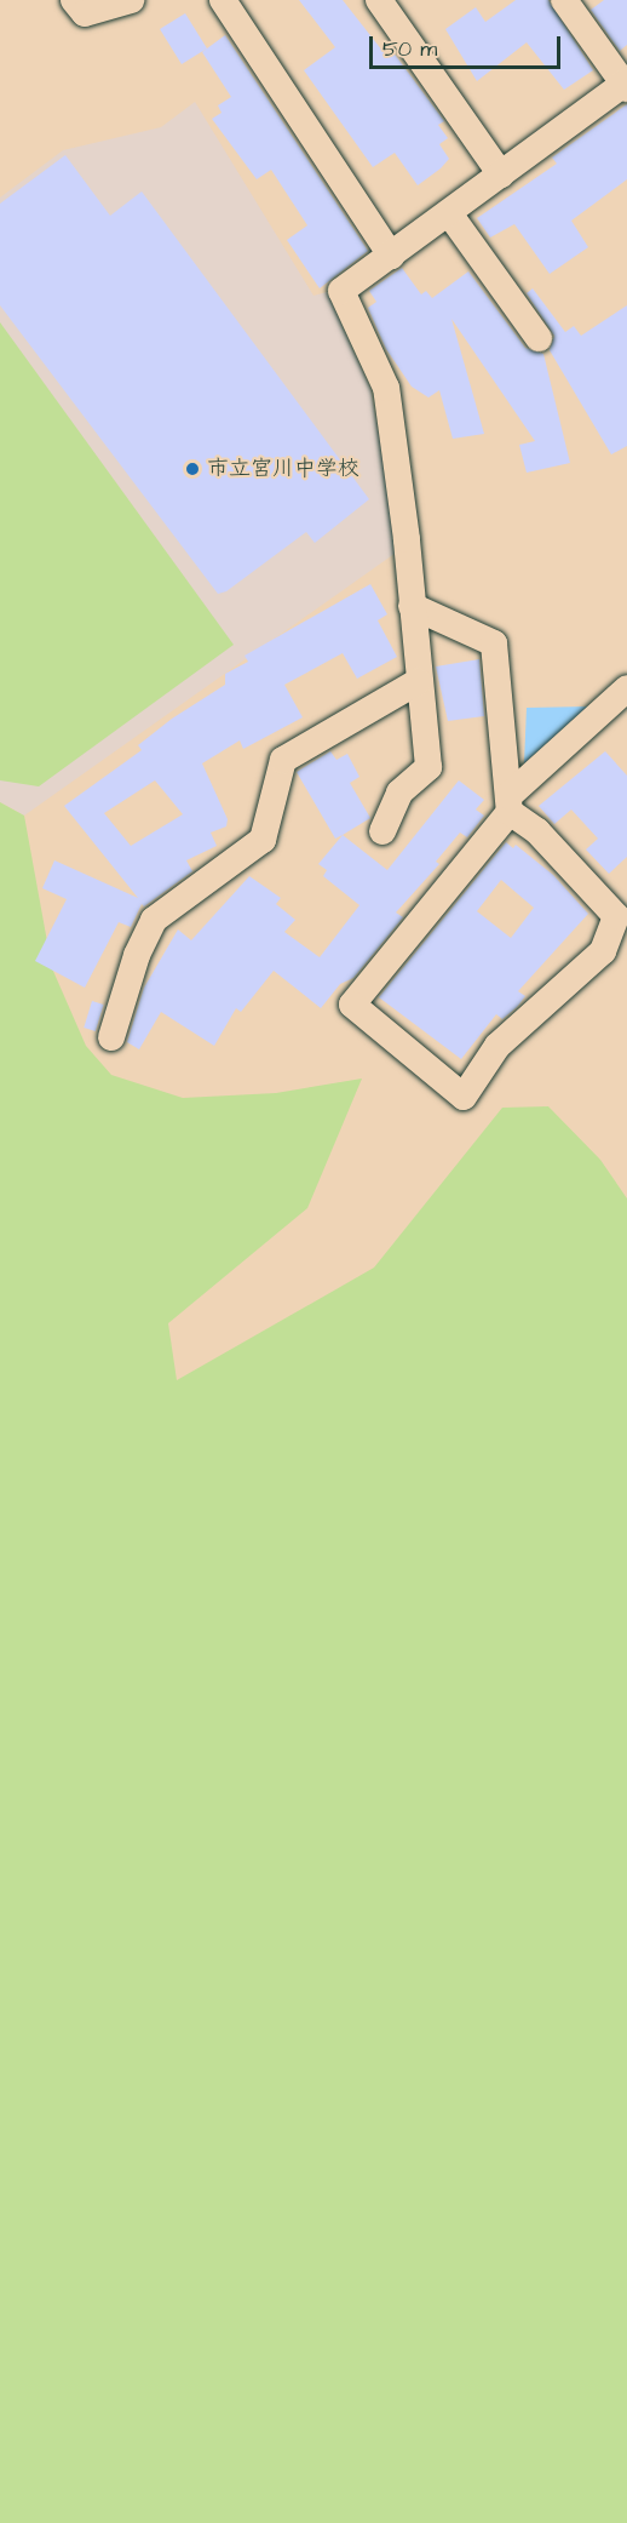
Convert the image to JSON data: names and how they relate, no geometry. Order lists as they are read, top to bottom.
{
  "places": ["市立宮川中学校"],
  "scale_bar": "50 m"
}
